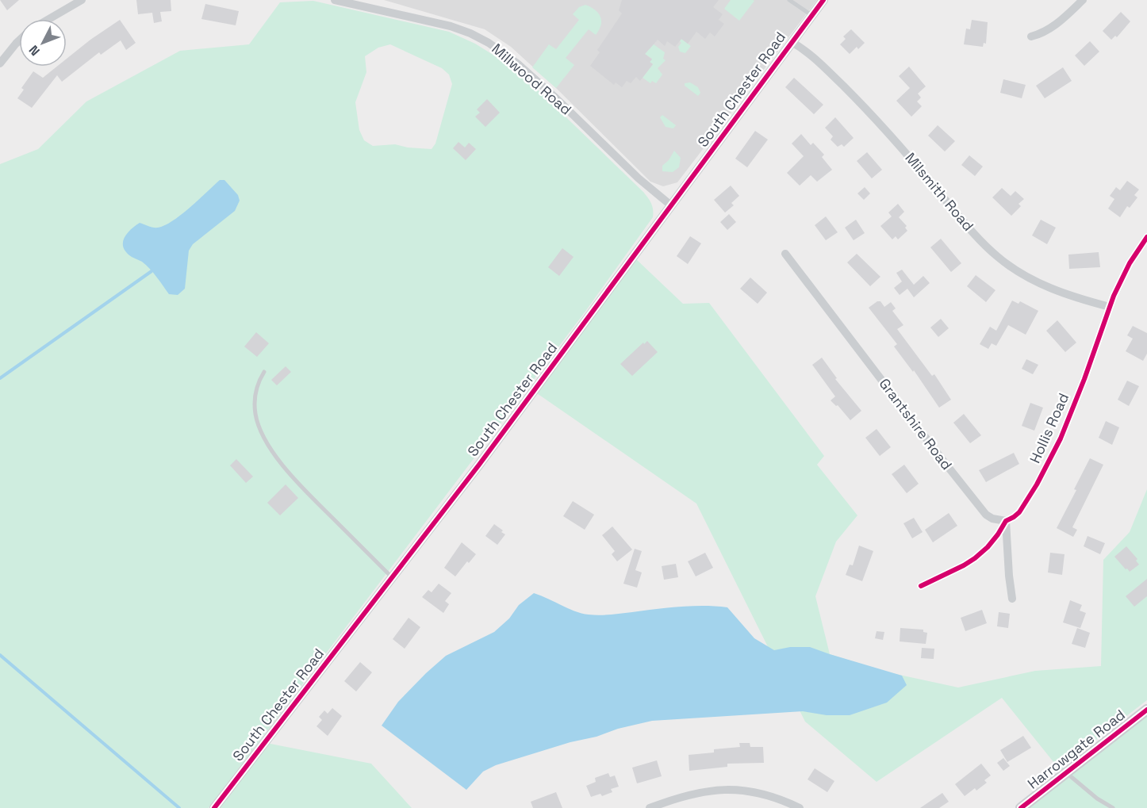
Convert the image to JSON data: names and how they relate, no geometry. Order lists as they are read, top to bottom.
{
  "streets": {
    "main road": ["Harrowgate Road"],
    "street": [
      "Millwood Road",
      "South Chester Road",
      "Milsmith Road",
      "Grantshire Road",
      "Hollis Road"
    ]
  },
  "crossings": [
    ["Millwood Road", "South Chester Road"],
    ["South Chester Road", "Milsmith Road"],
    ["Milsmith Road", "Hollis Road"],
    ["Grantshire Road", "Hollis Road"]
  ],
  "north": "bottom left"
}
